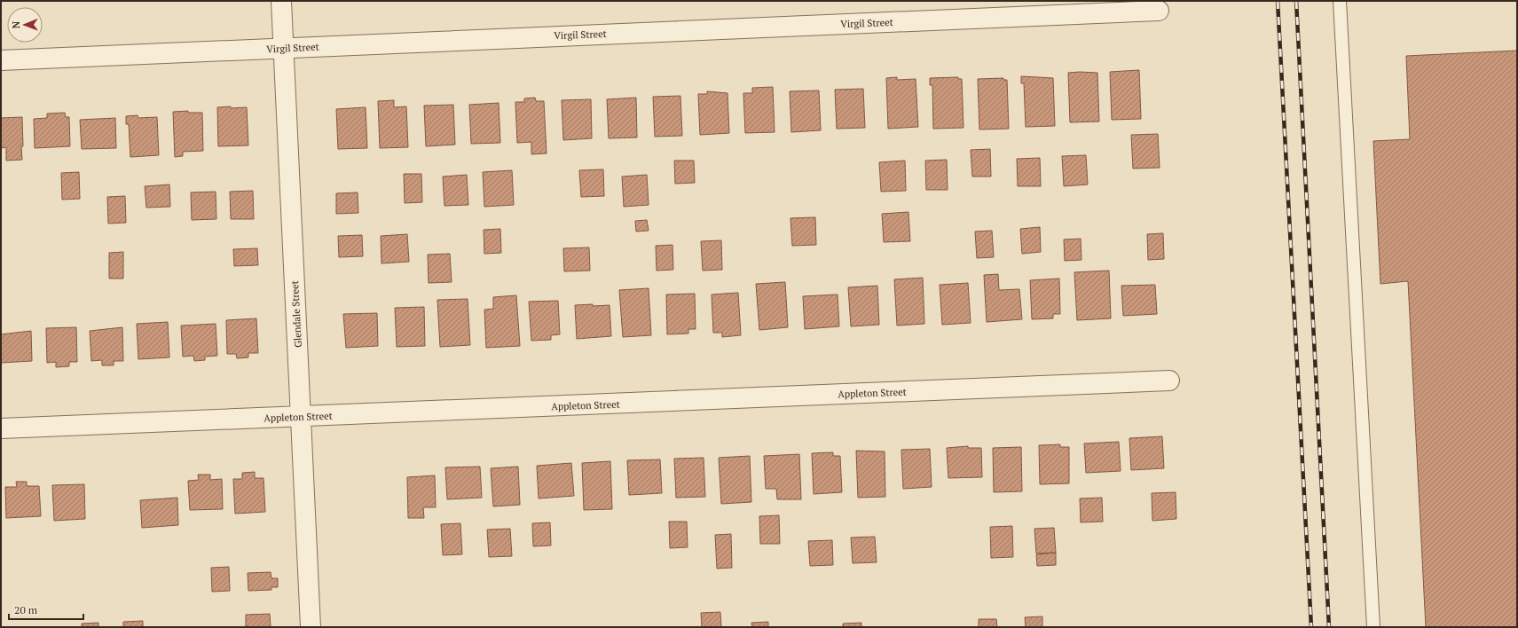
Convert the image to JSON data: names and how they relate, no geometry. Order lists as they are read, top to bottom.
{
  "streets": {
    "street": ["Virgil Street", "Glendale Street", "Appleton Street"]
  },
  "crossings": [
    ["Virgil Street", "Glendale Street"],
    ["Glendale Street", "Appleton Street"]
  ],
  "scale_bar": "20 m",
  "north": "left"
}
